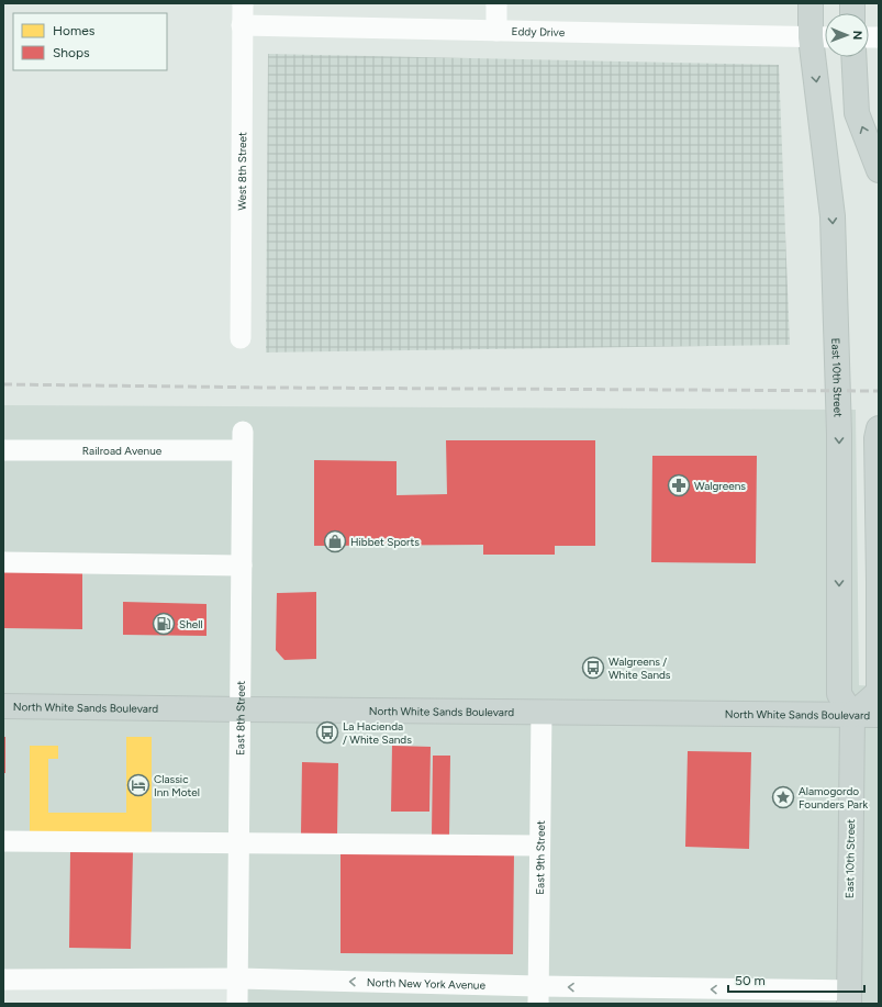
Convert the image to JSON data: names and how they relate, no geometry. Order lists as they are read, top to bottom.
{
  "streets": {
    "main road": ["East 10th Street", "North White Sands Boulevard"],
    "street": [
      "Eddy Drive",
      "West 8th Street",
      "Railroad Avenue",
      "East 8th Street",
      "East 9th Street",
      "North New York Avenue"
    ]
  },
  "crossings": [
    ["Eddy Drive", "West 8th Street"],
    ["Eddy Drive", "East 10th Street"],
    ["East 10th Street", "North White Sands Boulevard"],
    ["East 10th Street", "North New York Avenue"],
    ["Railroad Avenue", "East 8th Street"],
    ["North White Sands Boulevard", "East 8th Street"],
    ["North White Sands Boulevard", "East 9th Street"],
    ["East 8th Street", "North New York Avenue"],
    ["East 9th Street", "North New York Avenue"]
  ],
  "places": {
    "pharmacy": ["Walgreens"],
    "shop": ["Hibbet Sports"],
    "fuel station": ["Shell"],
    "bus stop": ["Walgreens / White Sands", "La Hacienda / White Sands"],
    "hotel": ["Classic Inn Motel"],
    "place": ["Alamogordo Founders Park"]
  },
  "legend": ["Homes", "Shops"],
  "scale_bar": "50 m",
  "north": "right"
}
